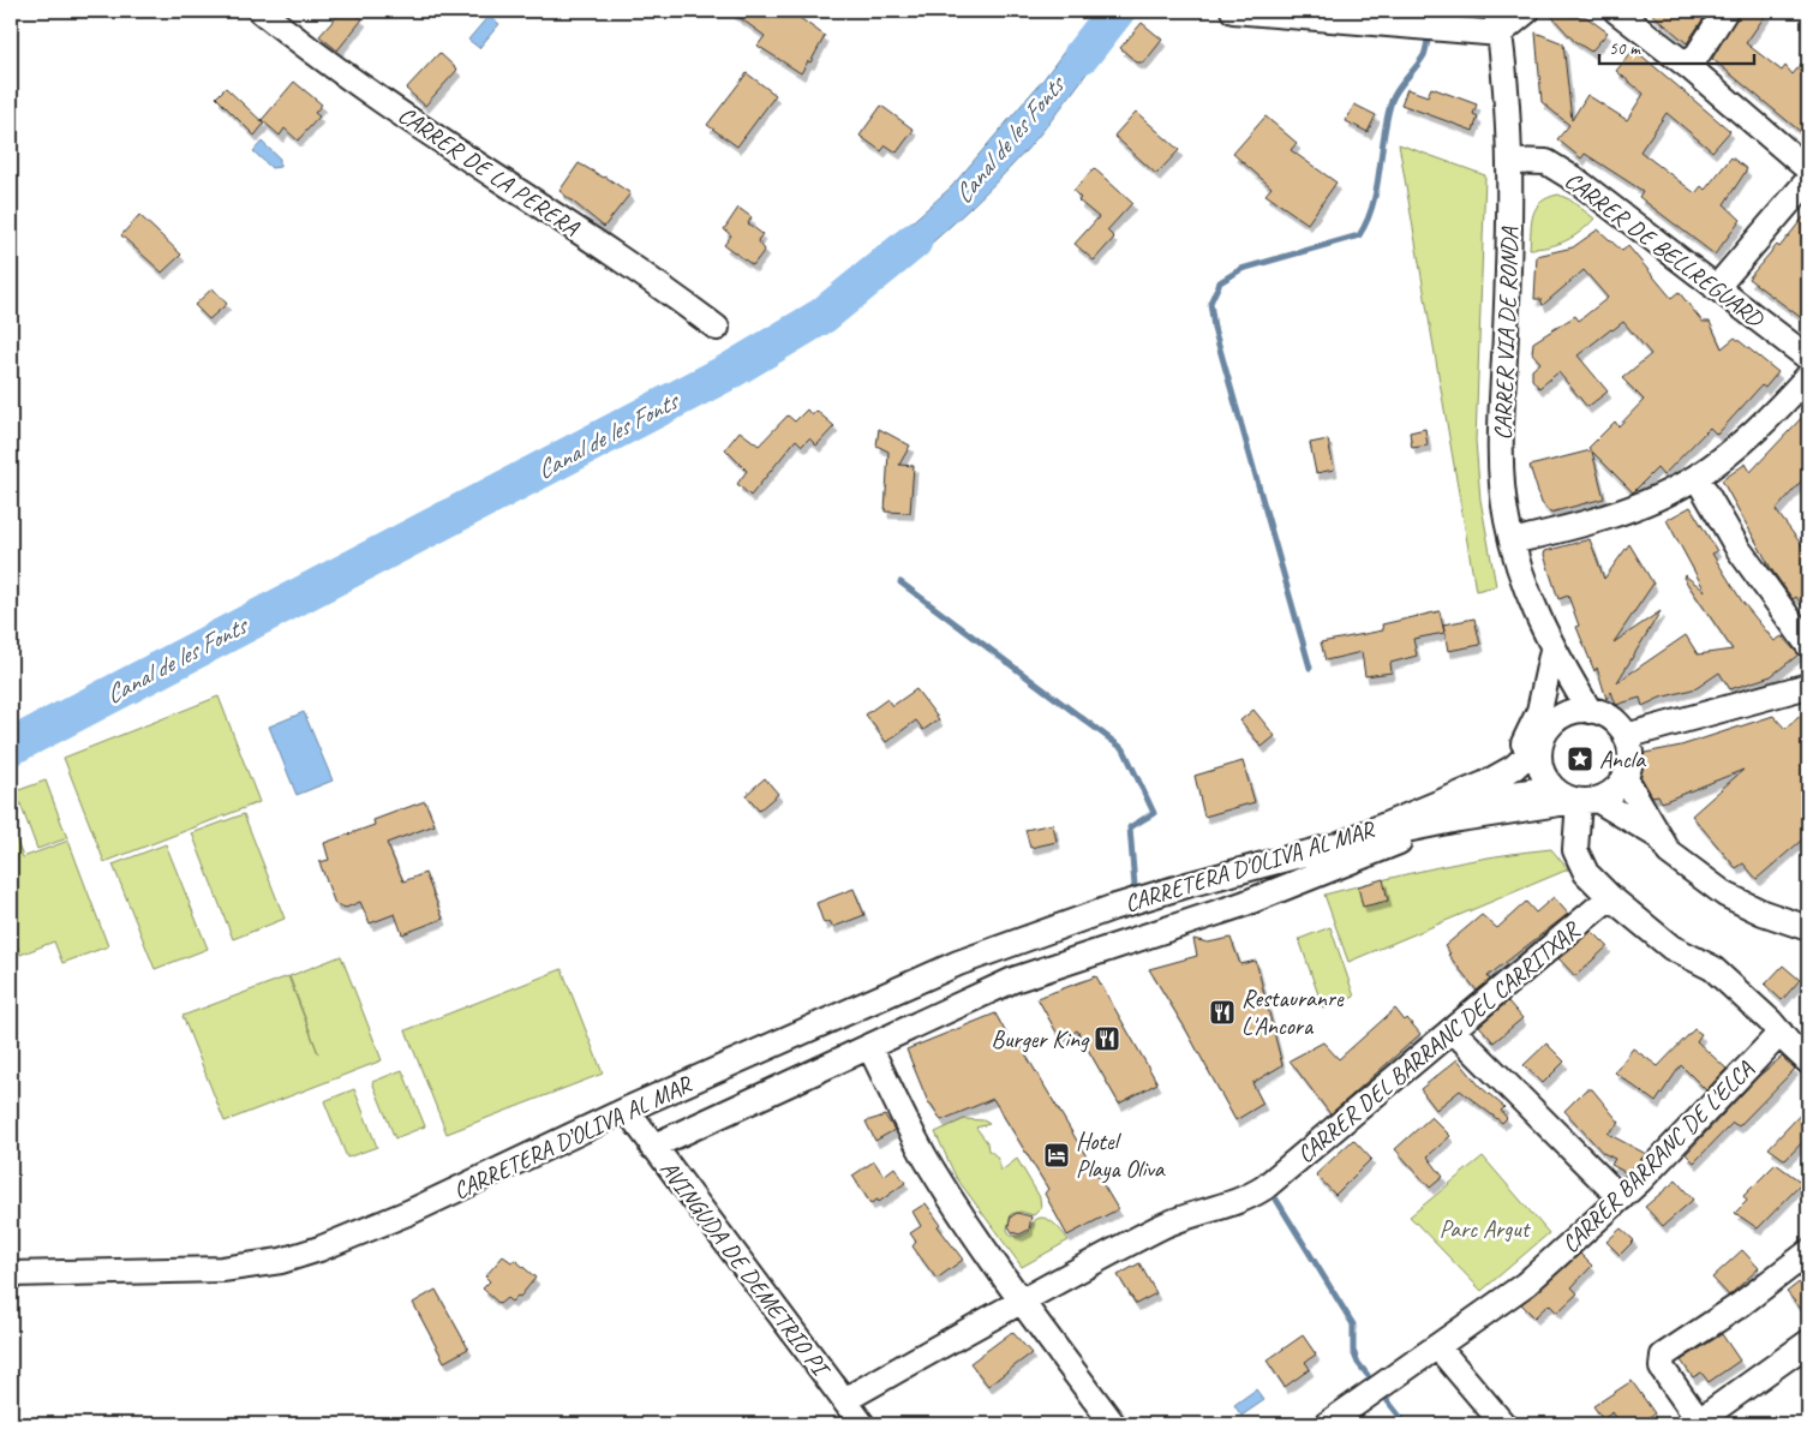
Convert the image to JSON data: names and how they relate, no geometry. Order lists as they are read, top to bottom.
{
  "streets": {
    "street": [
      "CARRER DE LA PERERA",
      "CARRER DE BELLREGUARD",
      "CARRER VIA DE RONDA",
      "CARRETERA D'OLIVA AL MAR",
      "CARRER DEL BARRANC DEL CARRITXAR",
      "CARRETERA D’OLIVA AL MAR",
      "CARRER BARRANC DE L'ELCA",
      "AVINGUDA DE DEMETRIO PI"
    ]
  },
  "crossings": [
    ["CARRER DE BELLREGUARD", "CARRER VIA DE RONDA"],
    ["CARRER VIA DE RONDA", "CARRETERA D'OLIVA AL MAR"],
    ["CARRETERA D'OLIVA AL MAR", "CARRETERA D’OLIVA AL MAR"],
    ["CARRER DEL BARRANC DEL CARRITXAR", "AVINGUDA DE DEMETRIO PI"],
    ["CARRETERA D’OLIVA AL MAR", "AVINGUDA DE DEMETRIO PI"]
  ],
  "water": ["Canal de les Fonts"],
  "parks": ["Parc Argut"],
  "places": {
    "place": ["Ancla"],
    "restaurant": ["Restauranre L'Ancora", "Burger King"],
    "hotel": ["Hotel Playa Oliva"]
  },
  "scale_bar": "50 m"
}
